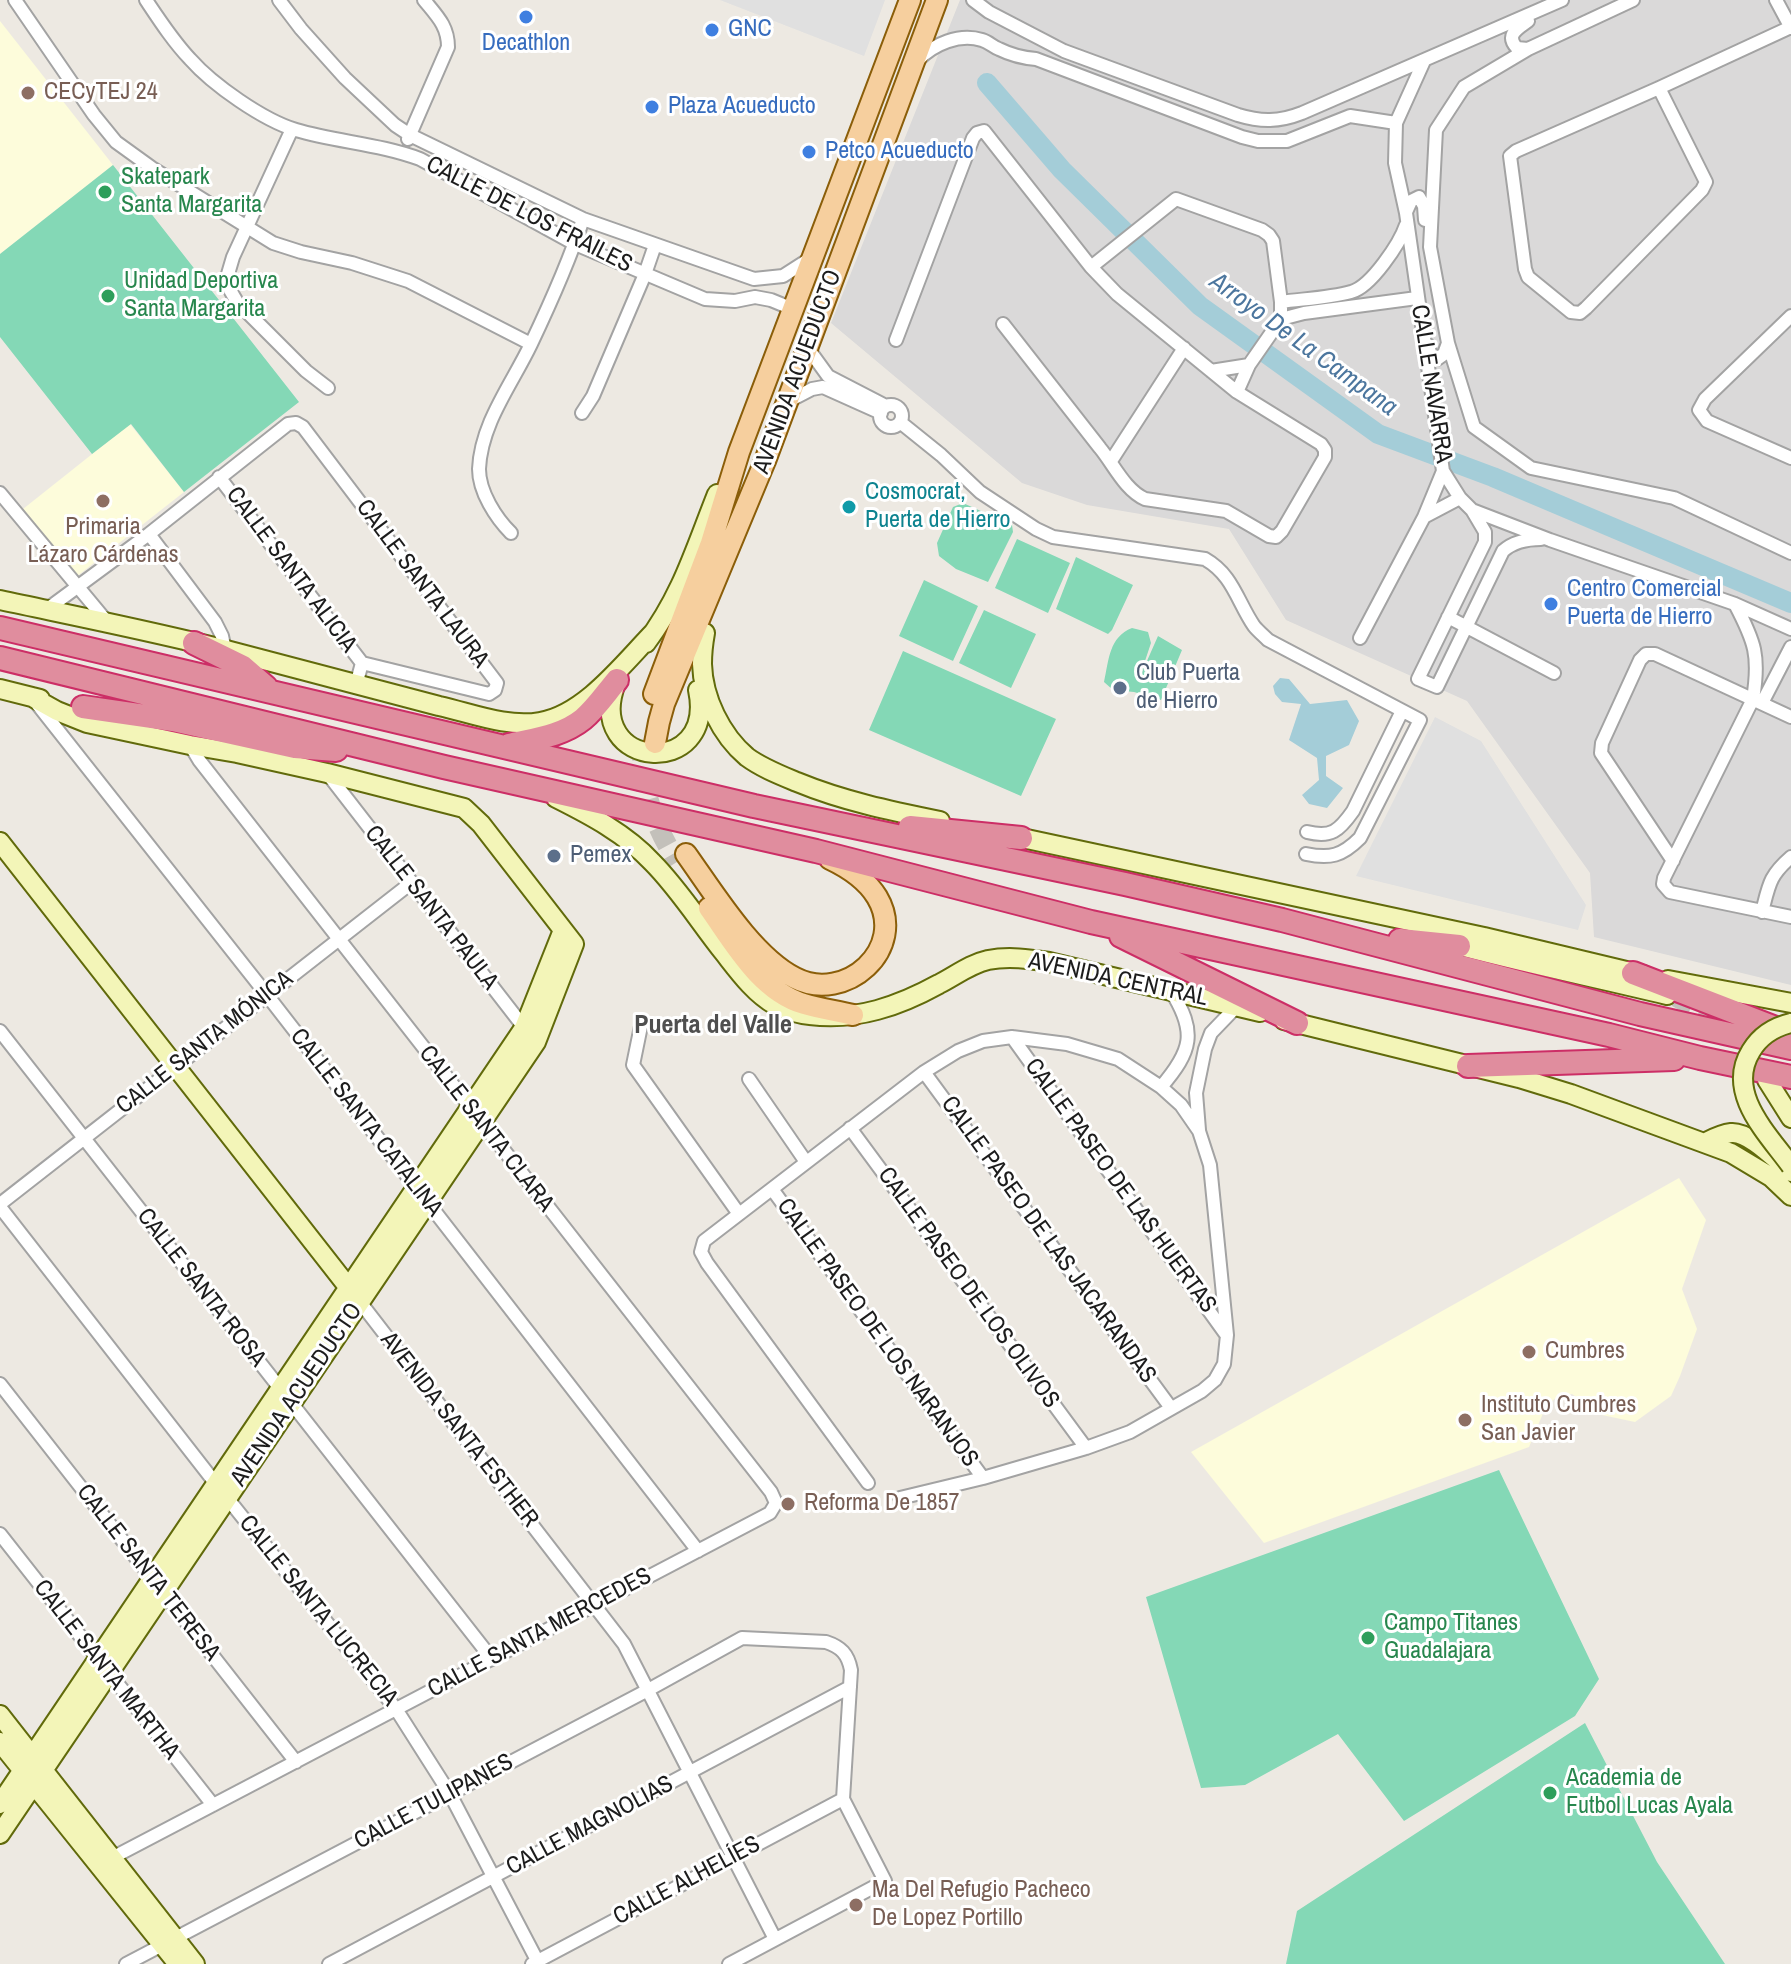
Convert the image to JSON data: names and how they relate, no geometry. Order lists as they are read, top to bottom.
{
  "streets": {
    "main road": ["AVENIDA ACUEDUCTO", "AVENIDA CENTRAL", "AVENIDA SANTA ESTHER"],
    "street": [
      "CALLE DE LOS FRAILES",
      "CALLE NAVARRA",
      "CALLE SANTA ALICIA",
      "CALLE SANTA LAURA",
      "CALLE SANTA PAULA",
      "CALLE SANTA MÓNICA",
      "CALLE SANTA CATALINA",
      "CALLE SANTA CLARA",
      "CALLE PASEO DE LAS HUERTAS",
      "CALLE PASEO DE LAS JACARANDAS",
      "CALLE SANTA ROSA",
      "CALLE PASEO DE LOS OLIVOS",
      "CALLE PASEO DE LOS NARANJOS",
      "CALLE SANTA TERESA",
      "CALLE SANTA LUCRECIA",
      "CALLE SANTA MERCEDES",
      "CALLE SANTA MARTHA",
      "CALLE TULIPANES",
      "CALLE MAGNOLIAS",
      "CALLE ALHELÍES"
    ]
  },
  "crossings": [
    ["CALLE DE LOS FRAILES", "AVENIDA ACUEDUCTO"],
    ["AVENIDA ACUEDUCTO", "CALLE SANTA PAULA"],
    ["AVENIDA ACUEDUCTO", "CALLE SANTA CATALINA"],
    ["AVENIDA ACUEDUCTO", "CALLE SANTA CLARA"],
    ["AVENIDA ACUEDUCTO", "CALLE SANTA ROSA"],
    ["AVENIDA ACUEDUCTO", "AVENIDA SANTA ESTHER"],
    ["AVENIDA ACUEDUCTO", "CALLE SANTA TERESA"],
    ["AVENIDA ACUEDUCTO", "CALLE SANTA LUCRECIA"],
    ["AVENIDA ACUEDUCTO", "CALLE SANTA MARTHA"],
    ["CALLE SANTA ALICIA", "CALLE SANTA LAURA"],
    ["CALLE SANTA PAULA", "CALLE SANTA MÓNICA"],
    ["CALLE SANTA MÓNICA", "CALLE SANTA CATALINA"],
    ["CALLE SANTA MÓNICA", "CALLE SANTA CLARA"],
    ["CALLE SANTA MÓNICA", "CALLE SANTA ROSA"],
    ["CALLE SANTA MÓNICA", "AVENIDA SANTA ESTHER"],
    ["CALLE SANTA MÓNICA", "CALLE SANTA LUCRECIA"],
    ["CALLE SANTA CATALINA", "CALLE SANTA MERCEDES"],
    ["CALLE SANTA CLARA", "CALLE SANTA MERCEDES"],
    ["CALLE SANTA ROSA", "CALLE SANTA MERCEDES"],
    ["AVENIDA SANTA ESTHER", "CALLE SANTA MERCEDES"],
    ["AVENIDA SANTA ESTHER", "CALLE TULIPANES"],
    ["AVENIDA SANTA ESTHER", "CALLE MAGNOLIAS"],
    ["AVENIDA SANTA ESTHER", "CALLE ALHELÍES"],
    ["CALLE SANTA TERESA", "CALLE SANTA MERCEDES"],
    ["CALLE SANTA LUCRECIA", "CALLE SANTA MERCEDES"],
    ["CALLE SANTA LUCRECIA", "CALLE TULIPANES"],
    ["CALLE SANTA LUCRECIA", "CALLE MAGNOLIAS"],
    ["CALLE SANTA LUCRECIA", "CALLE ALHELÍES"],
    ["CALLE SANTA MERCEDES", "CALLE SANTA MARTHA"],
    ["CALLE TULIPANES", "CALLE MAGNOLIAS"]
  ],
  "districts": ["Puerta del Valle"],
  "water": ["Arroyo De La Campana"],
  "places": [
    "Decathlon",
    "GNC",
    "CECyTEJ 24",
    "Plaza Acueducto",
    "Petco Acueducto",
    "Skatepark Santa Margarita",
    "Unidad Deportiva Santa Margarita",
    "Primaria Lázaro Cárdenas",
    "Cosmocrat, Puerta de Hierro",
    "Centro Comercial Puerta de Hierro",
    "Club Puerta de Hierro",
    "Pemex",
    "Cumbres",
    "Instituto Cumbres San Javier",
    "Reforma De 1857",
    "Campo Titanes Guadalajara",
    "Academia de Futbol Lucas Ayala",
    "Ma Del Refugio Pacheco De Lopez Portillo"
  ]
}
